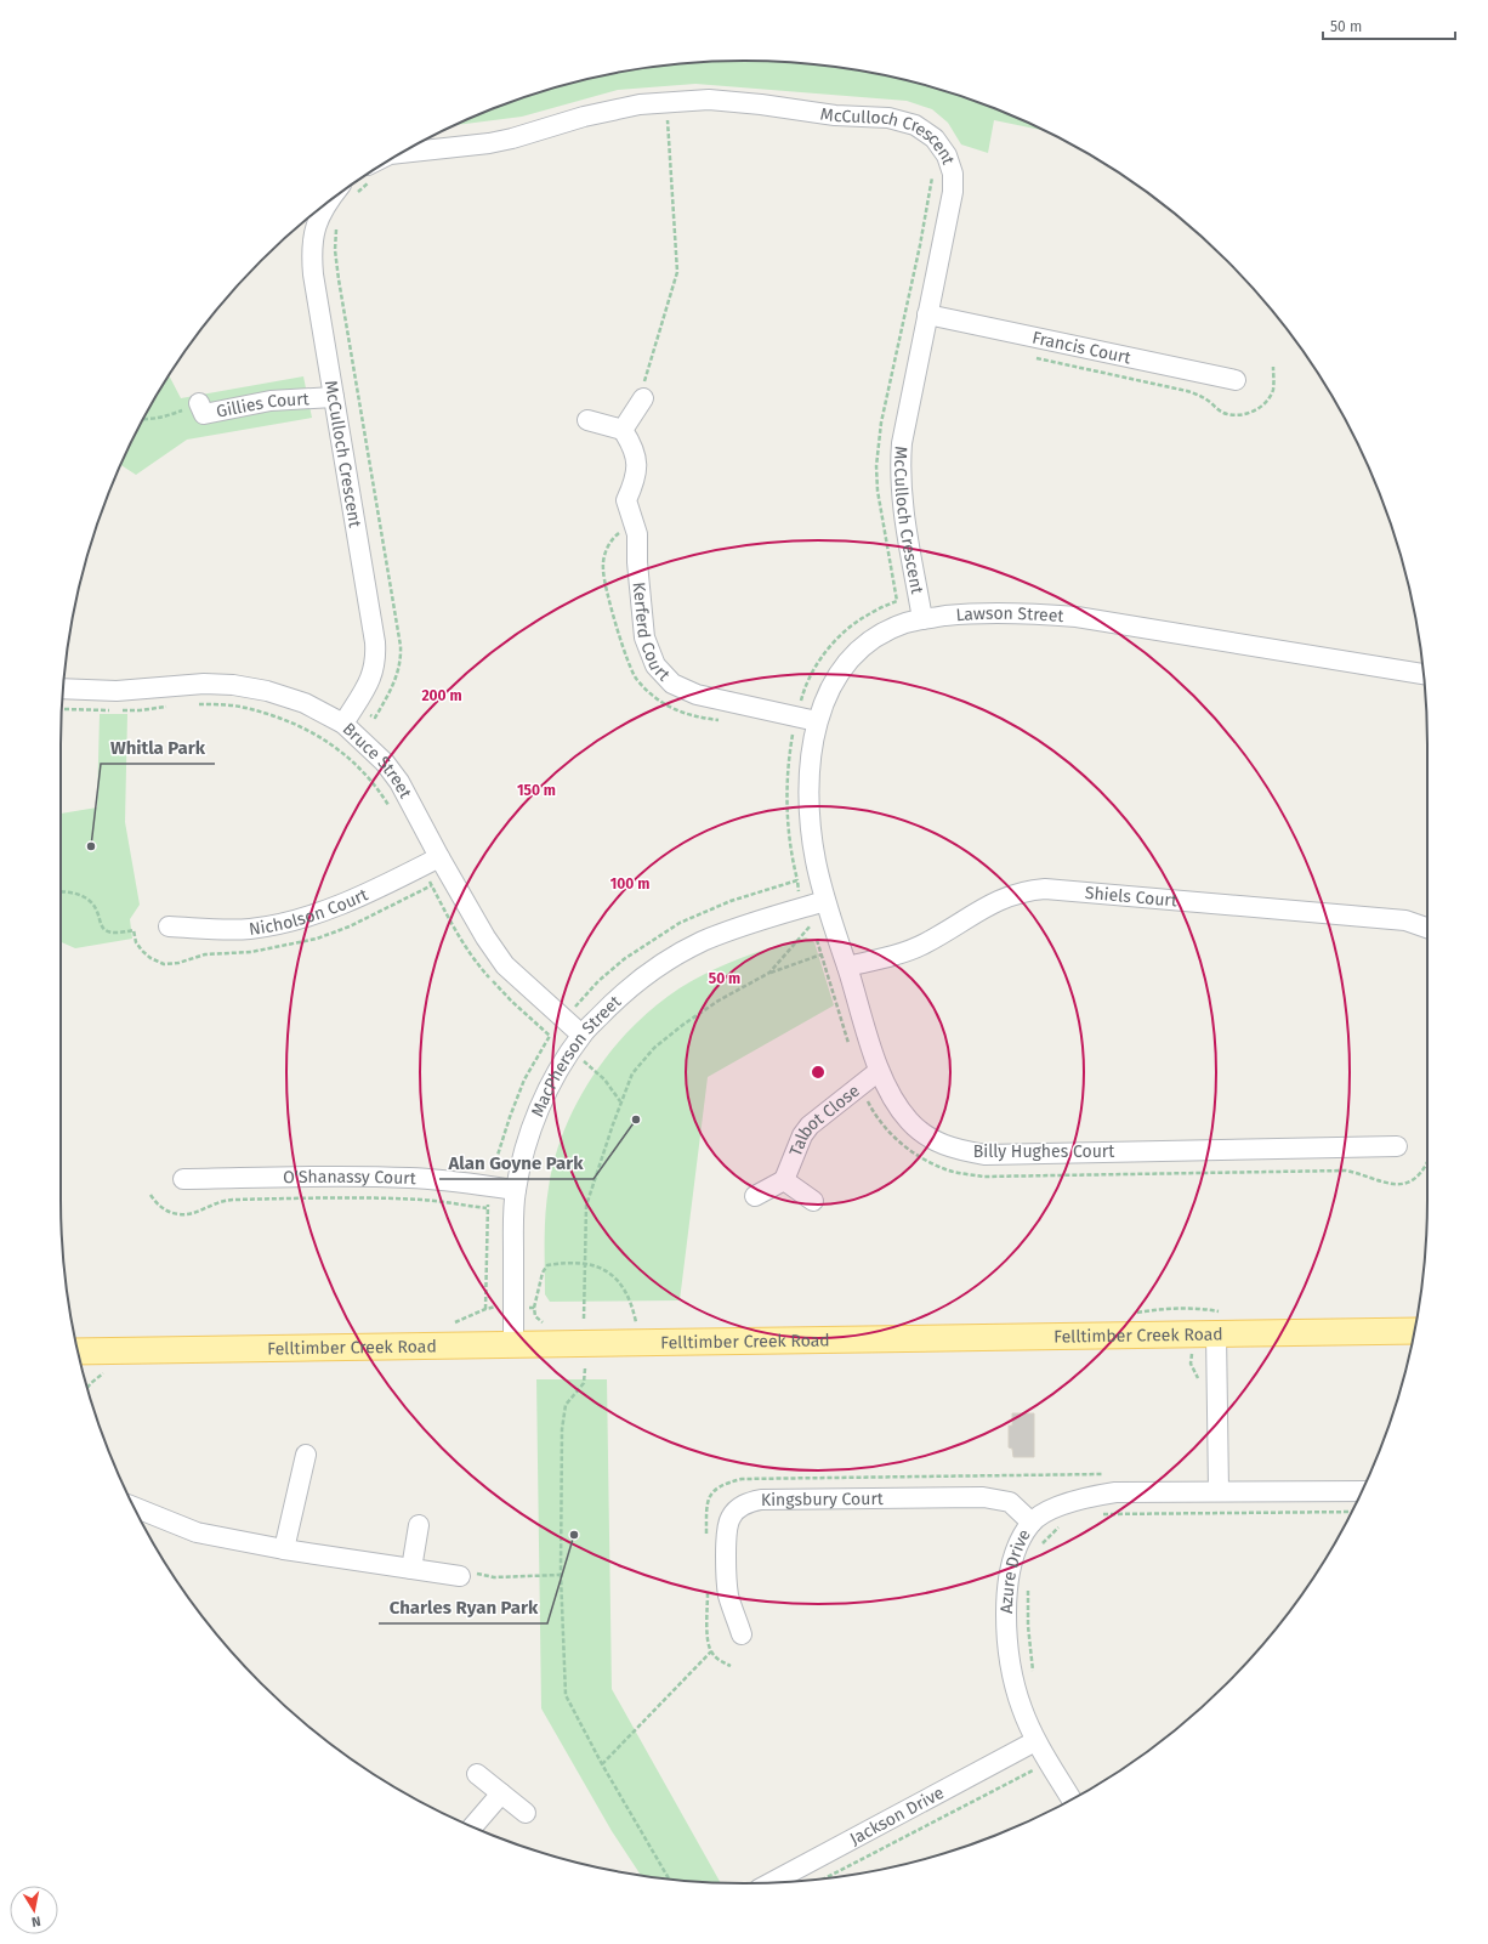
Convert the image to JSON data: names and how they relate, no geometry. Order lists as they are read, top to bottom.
{
  "streets": {
    "main road": ["Felltimber Creek Road"],
    "street": [
      "McCulloch Crescent",
      "Francis Court",
      "Gillies Court",
      "Lawson Street",
      "Kerferd Court",
      "Bruce Street",
      "Shiels Court",
      "Nicholson Court",
      "MacPherson Street",
      "Talbot Close",
      "Billy Hughes Court",
      "O'Shanassy Court",
      "Kingsbury Court",
      "Azure Drive",
      "Jackson Drive"
    ]
  },
  "crossings": [
    ["McCulloch Crescent", "Francis Court"],
    ["McCulloch Crescent", "Gillies Court"],
    ["McCulloch Crescent", "Lawson Street"],
    ["McCulloch Crescent", "Bruce Street"],
    ["Lawson Street", "Kerferd Court"],
    ["Lawson Street", "MacPherson Street"],
    ["Lawson Street", "Billy Hughes Court"],
    ["Bruce Street", "Nicholson Court"],
    ["Bruce Street", "MacPherson Street"],
    ["Shiels Court", "Billy Hughes Court"],
    ["MacPherson Street", "Billy Hughes Court"],
    ["MacPherson Street", "O'Shanassy Court"],
    ["MacPherson Street", "Felltimber Creek Road"],
    ["Talbot Close", "Billy Hughes Court"],
    ["Kingsbury Court", "Azure Drive"],
    ["Azure Drive", "Jackson Drive"]
  ],
  "places": ["Whitla Park", "Alan Goyne Park", "Charles Ryan Park"],
  "scale_bar": "50 m",
  "north": "bottom",
  "rings": [
    "200 m",
    "150 m",
    "100 m",
    "50 m"
  ]
}
